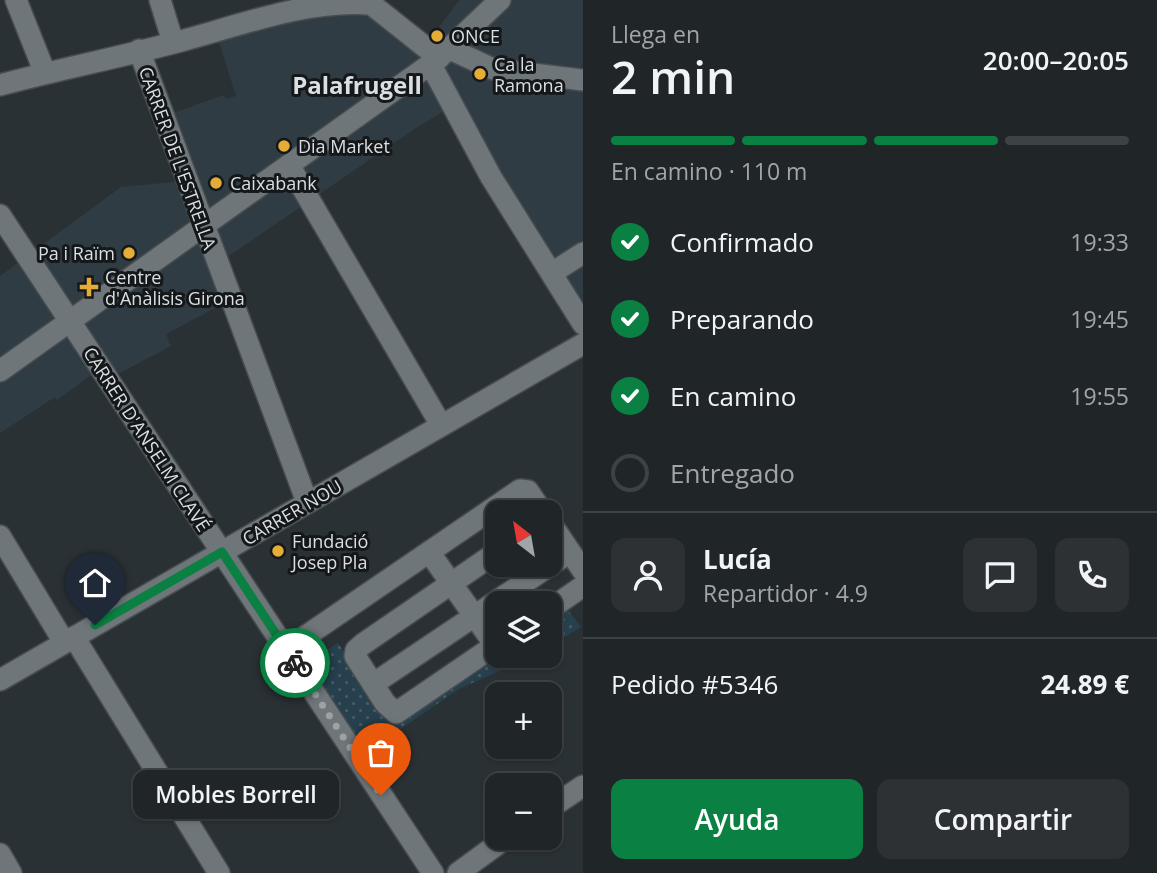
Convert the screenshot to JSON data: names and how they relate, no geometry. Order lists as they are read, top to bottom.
{
  "streets": {
    "street": ["CARRER DE L'ESTRELLA", "CARRER D'ANSELM CLAVÉ", "CARRER NOU"]
  },
  "crossings": [
    ["CARRER DE L'ESTRELLA", "CARRER NOU"],
    ["CARRER D'ANSELM CLAVÉ", "CARRER NOU"]
  ],
  "districts": ["Palafrugell"],
  "places": {
    "other": [
      "ONCE",
      "Ca la Ramona",
      "Dia Market",
      "Caixabank",
      "Pa i Raïm",
      "Fundació Josep Pla",
      "Mobles Borrell"
    ],
    "health": ["Centre d'Anàlisis Girona"]
  },
  "north": "top left",
  "page": {
    "heading": ["2 min", "Llega en", "20:00–20:05"],
    "panel": [
      "Lucía",
      "Repartidor · 4.9",
      "Pedido #5346",
      "24.89 €"
    ],
    "bar": "En camino · 110 m",
    "list": [
      ["Confirmado", "19:33"],
      ["Preparando", "19:45"],
      ["En camino", "19:55"],
      "Entregado"
    ],
    "map_buttons": ["+", "−"],
    "buttons": ["Ayuda", "Compartir"],
    "bubble": "Mobles Borrell"
  }
}
